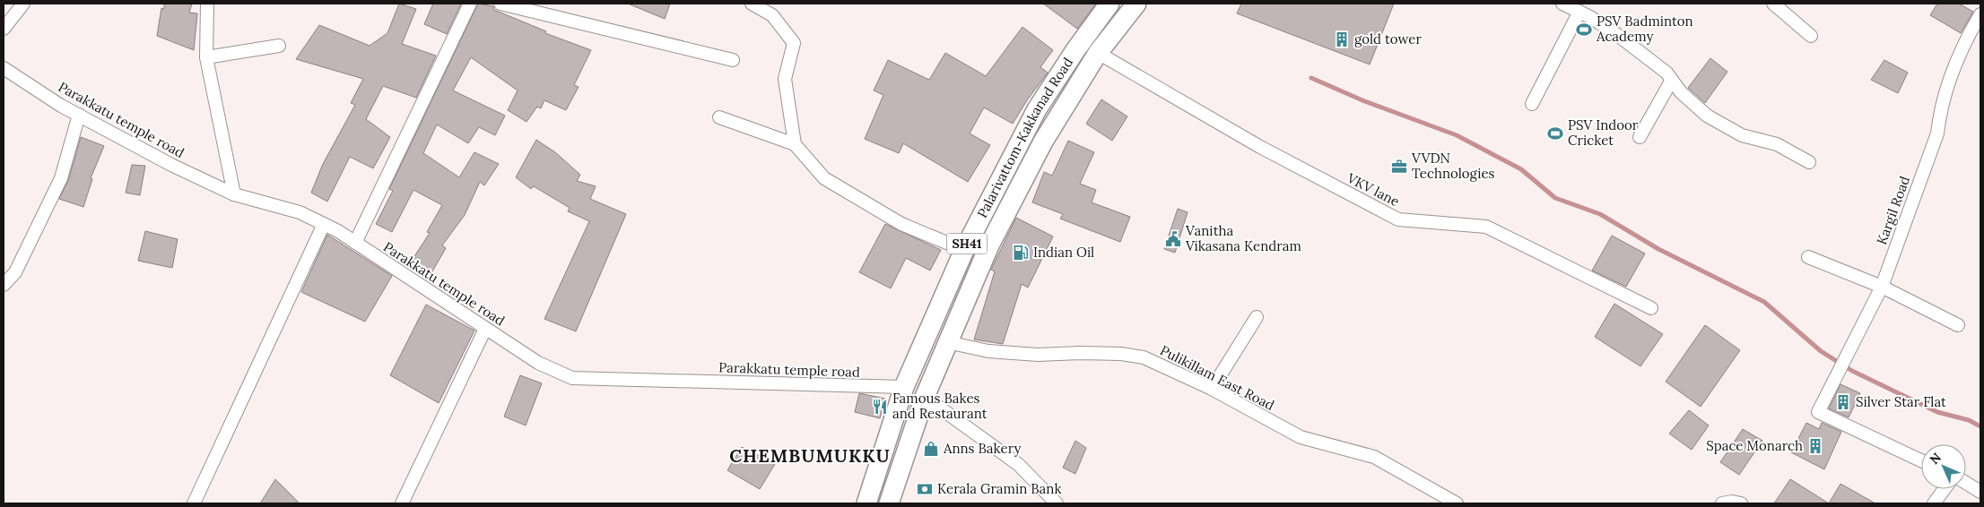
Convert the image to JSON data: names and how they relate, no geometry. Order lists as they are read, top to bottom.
{
  "streets": {
    "main road": ["Palarivattom-Kakkanad Road", "SH41"],
    "street": [
      "Parakkatu temple road",
      "VKV lane",
      "Kargil Road",
      "Pulikillam East Road"
    ]
  },
  "crossings": [
    ["Parakkatu temple road", "Palarivattom-Kakkanad Road"]
  ],
  "districts": ["CHEMBUMUKKU"],
  "places": {
    "sports": ["PSV Badminton Academy", "PSV Indoor Cricket"],
    "building": ["gold tower", "Silver Star Flat", "Space Monarch"],
    "office": ["VVDN Technologies"],
    "public building": ["Vanitha Vikasana Kendram"],
    "fuel station": ["Indian Oil"],
    "restaurant": ["Famous Bakes and Restaurant"],
    "shop": ["Anns Bakery"],
    "bank": ["Kerala Gramin Bank"]
  },
  "north": "top left"
}
